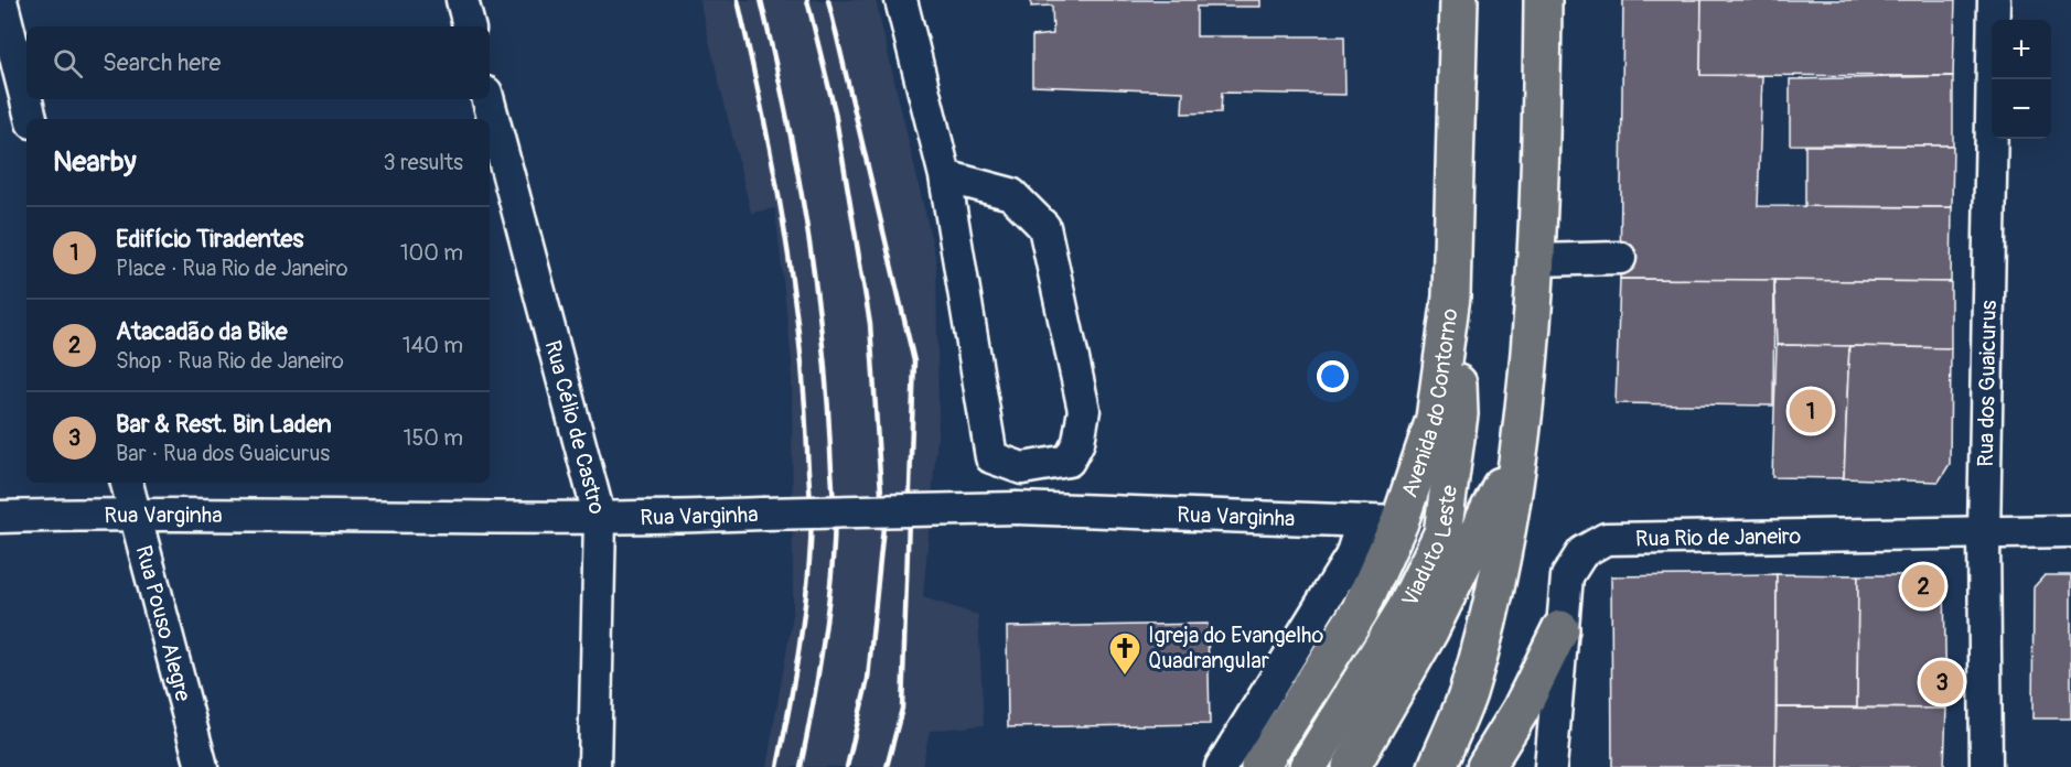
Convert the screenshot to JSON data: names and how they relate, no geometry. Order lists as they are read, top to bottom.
{
  "streets": {
    "main road": ["Avenida do Contorno", "Viaduto Leste"],
    "street": [
      "Rua dos Guaicurus",
      "Rua Célio de Castro",
      "Rua Varginha",
      "Rua Rio de Janeiro",
      "Rua Pouso Alegre"
    ]
  },
  "crossings": [
    ["Rua dos Guaicurus", "Rua Rio de Janeiro"],
    ["Avenida do Contorno", "Rua Varginha"],
    ["Avenida do Contorno", "Viaduto Leste"],
    ["Rua Célio de Castro", "Rua Varginha"],
    ["Rua Varginha", "Rua Pouso Alegre"]
  ],
  "places": {
    "church": ["Igreja do Evangelho Quadrangular"]
  },
  "page": {
    "map_buttons": ["+", "−"],
    "search": "Search here",
    "heading": ["Nearby", "3 results"],
    "list": [
      {
        "mark": "1",
        "name": "Edifício Tiradentes",
        "note": "Place · Rua Rio de Janeiro",
        "value": "100 m"
      },
      {
        "mark": "2",
        "name": "Atacadão da Bike",
        "note": "Shop · Rua Rio de Janeiro",
        "value": "140 m"
      },
      {
        "mark": "3",
        "name": "Bar & Rest. Bin Laden",
        "note": "Bar · Rua dos Guaicurus",
        "value": "150 m"
      }
    ],
    "pins": ["1", "2", "3"]
  }
}
